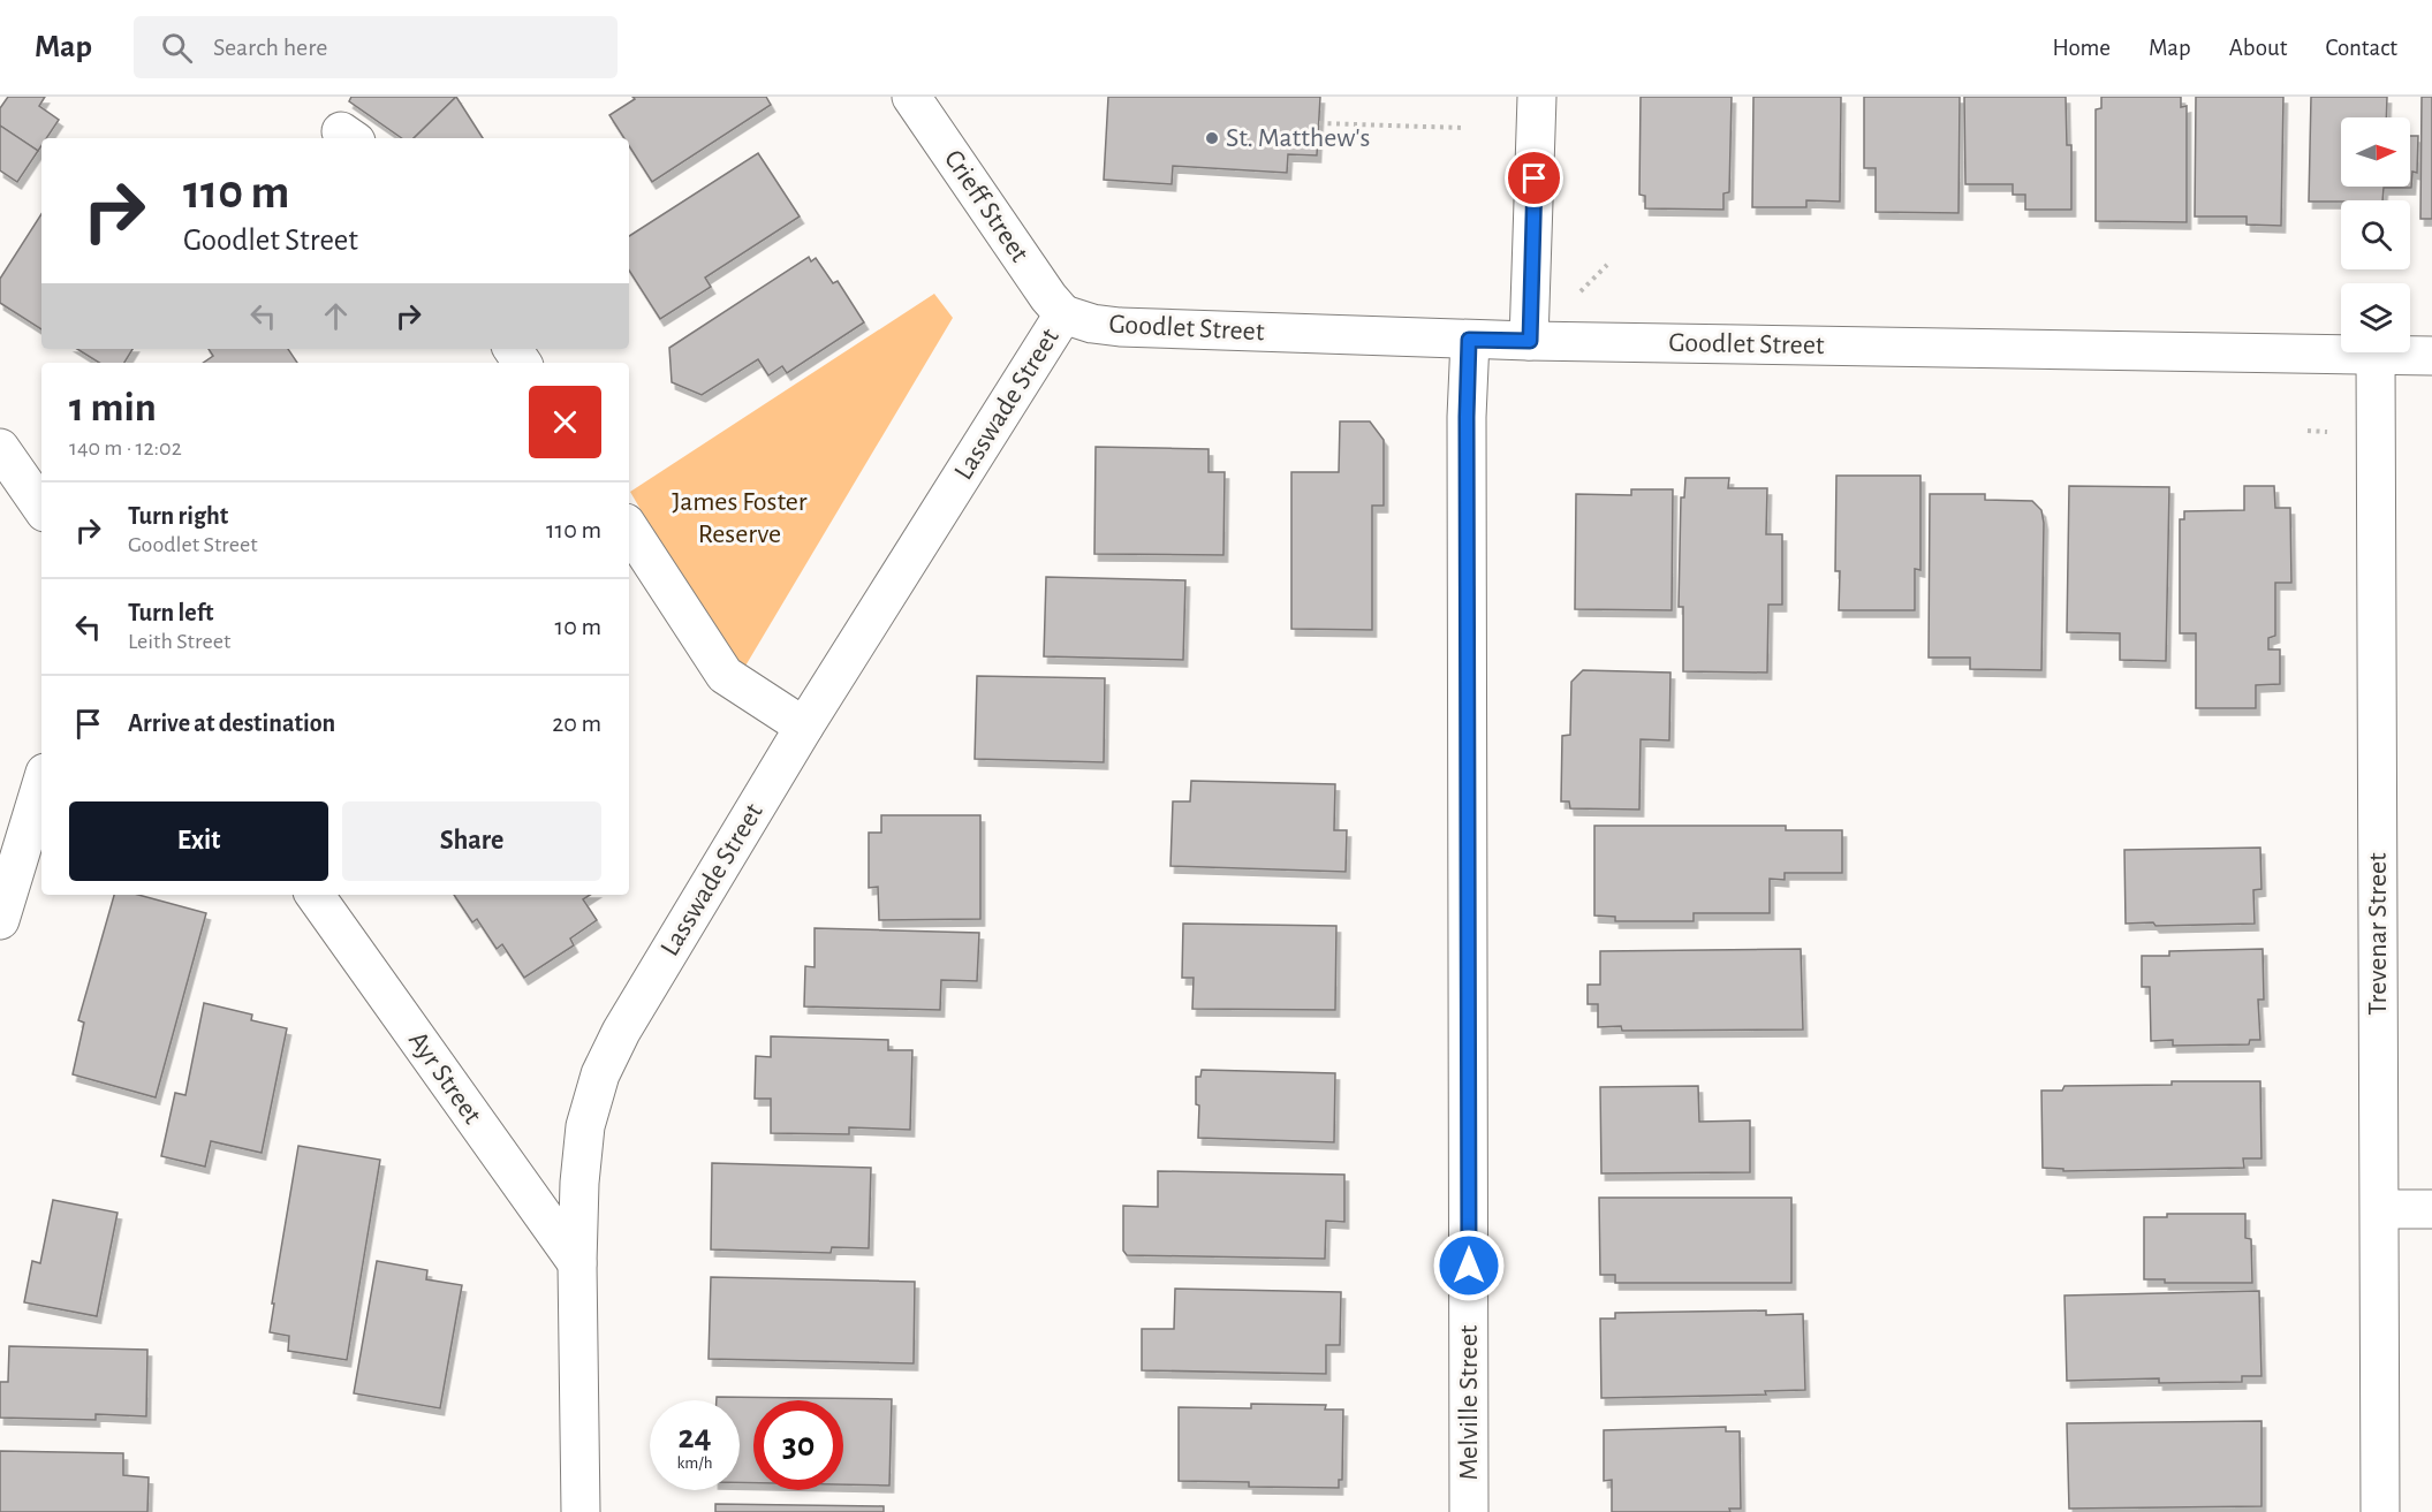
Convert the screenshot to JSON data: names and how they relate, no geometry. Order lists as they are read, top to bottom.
{
  "streets": {
    "street": [
      "Crieff Street",
      "Goodlet Street",
      "Lasswade Street",
      "Trevenar Street",
      "Ayr Street",
      "Melville Street"
    ]
  },
  "crossings": [
    ["Crieff Street", "Goodlet Street"],
    ["Crieff Street", "Lasswade Street"],
    ["Goodlet Street", "Lasswade Street"],
    ["Goodlet Street", "Trevenar Street"],
    ["Goodlet Street", "Melville Street"],
    ["Lasswade Street", "Ayr Street"]
  ],
  "parks": ["James Foster Reserve"],
  "places": ["St. Matthew's"],
  "north": "right",
  "page": {
    "header": "Map",
    "search": "Search here",
    "nav": [
      "Home",
      "Map",
      "About",
      "Contact"
    ],
    "turn": ["110 m", "Goodlet Street"],
    "heading": ["1 min", "140 m · 12:02"],
    "list": [
      {
        "name": "Turn right",
        "note": "Goodlet Street",
        "value": "110 m"
      },
      {
        "name": "Turn left",
        "note": "Leith Street",
        "value": "10 m"
      },
      {
        "name": "Arrive at destination",
        "value": "20 m"
      }
    ],
    "buttons": ["Exit", "Share"],
    "speed": "24 km/h",
    "limit": "30"
  }
}
